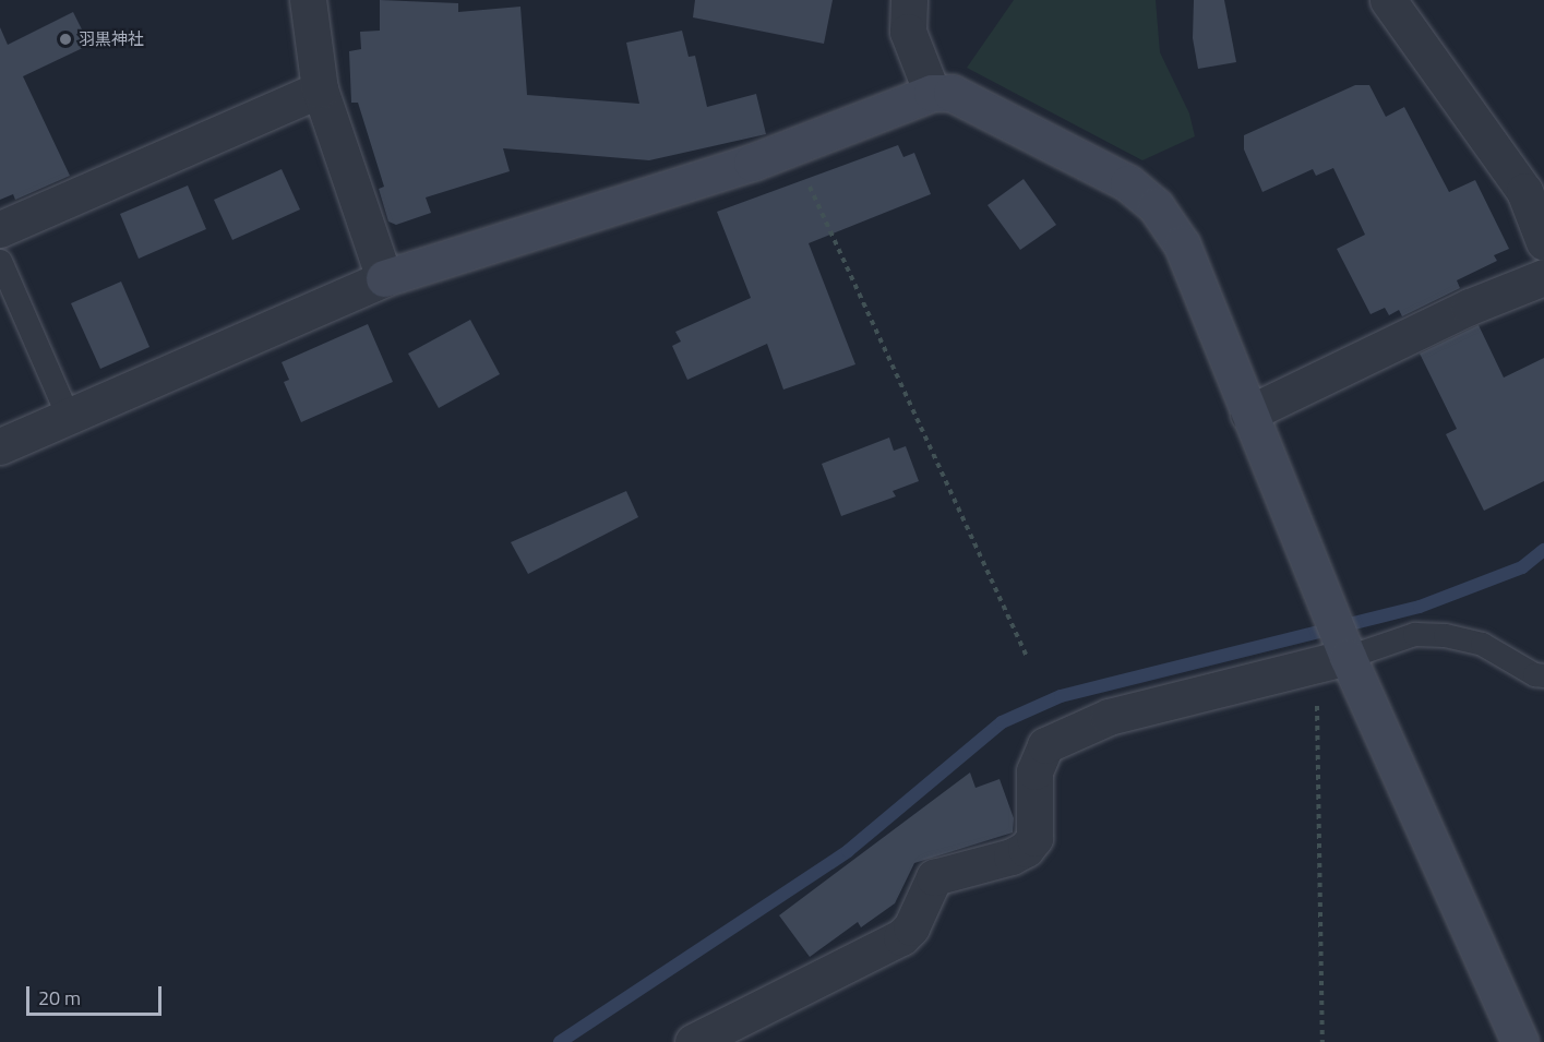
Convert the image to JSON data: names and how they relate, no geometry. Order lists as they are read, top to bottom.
{
  "places": ["羽黒神社"],
  "scale_bar": "20 m"
}
